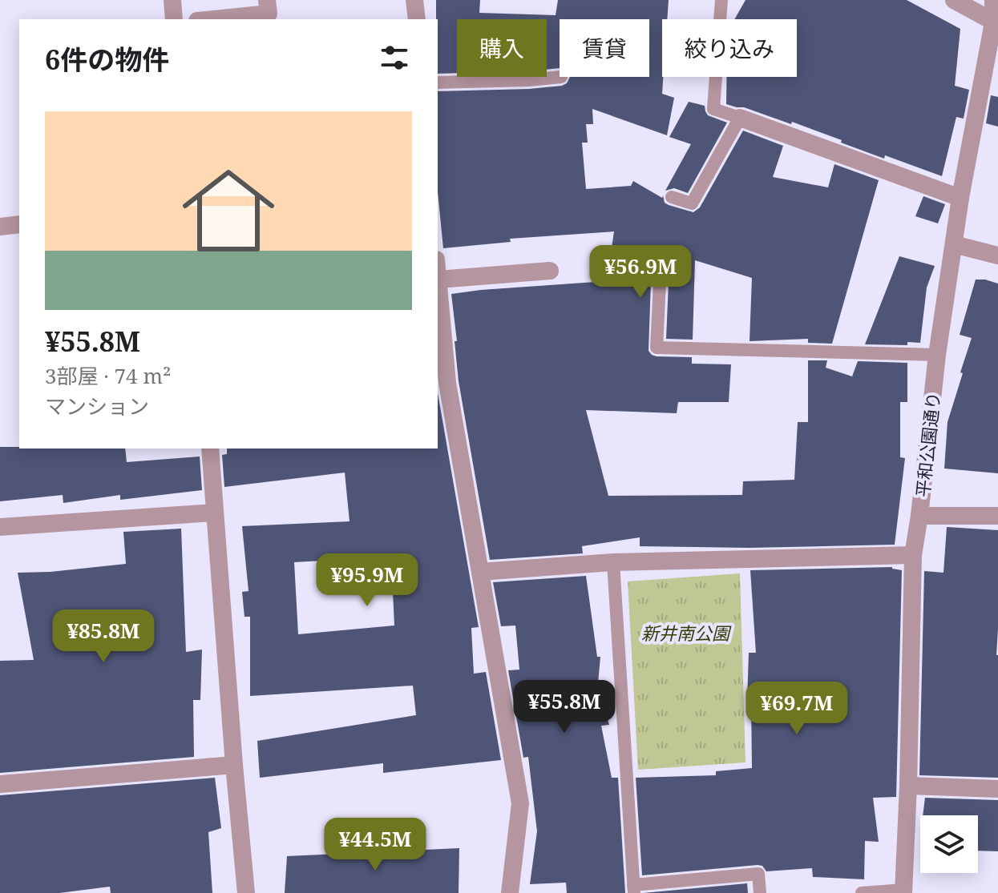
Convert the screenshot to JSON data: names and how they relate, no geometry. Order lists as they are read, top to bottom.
{
  "streets": {
    "street": ["平和公園通り"]
  },
  "parks": ["新井南公園"],
  "page": {
    "chip": ["購入", "賃貸", "絞り込み"],
    "heading": "6件の物件",
    "list": [
      {
        "name": "¥55.8M",
        "note": "3部屋 · 74 m² · マンション"
      }
    ],
    "price": [
      "¥56.9M",
      "¥95.9M",
      "¥85.8M",
      "¥55.8M",
      "¥69.7M",
      "¥44.5M"
    ]
  }
}
